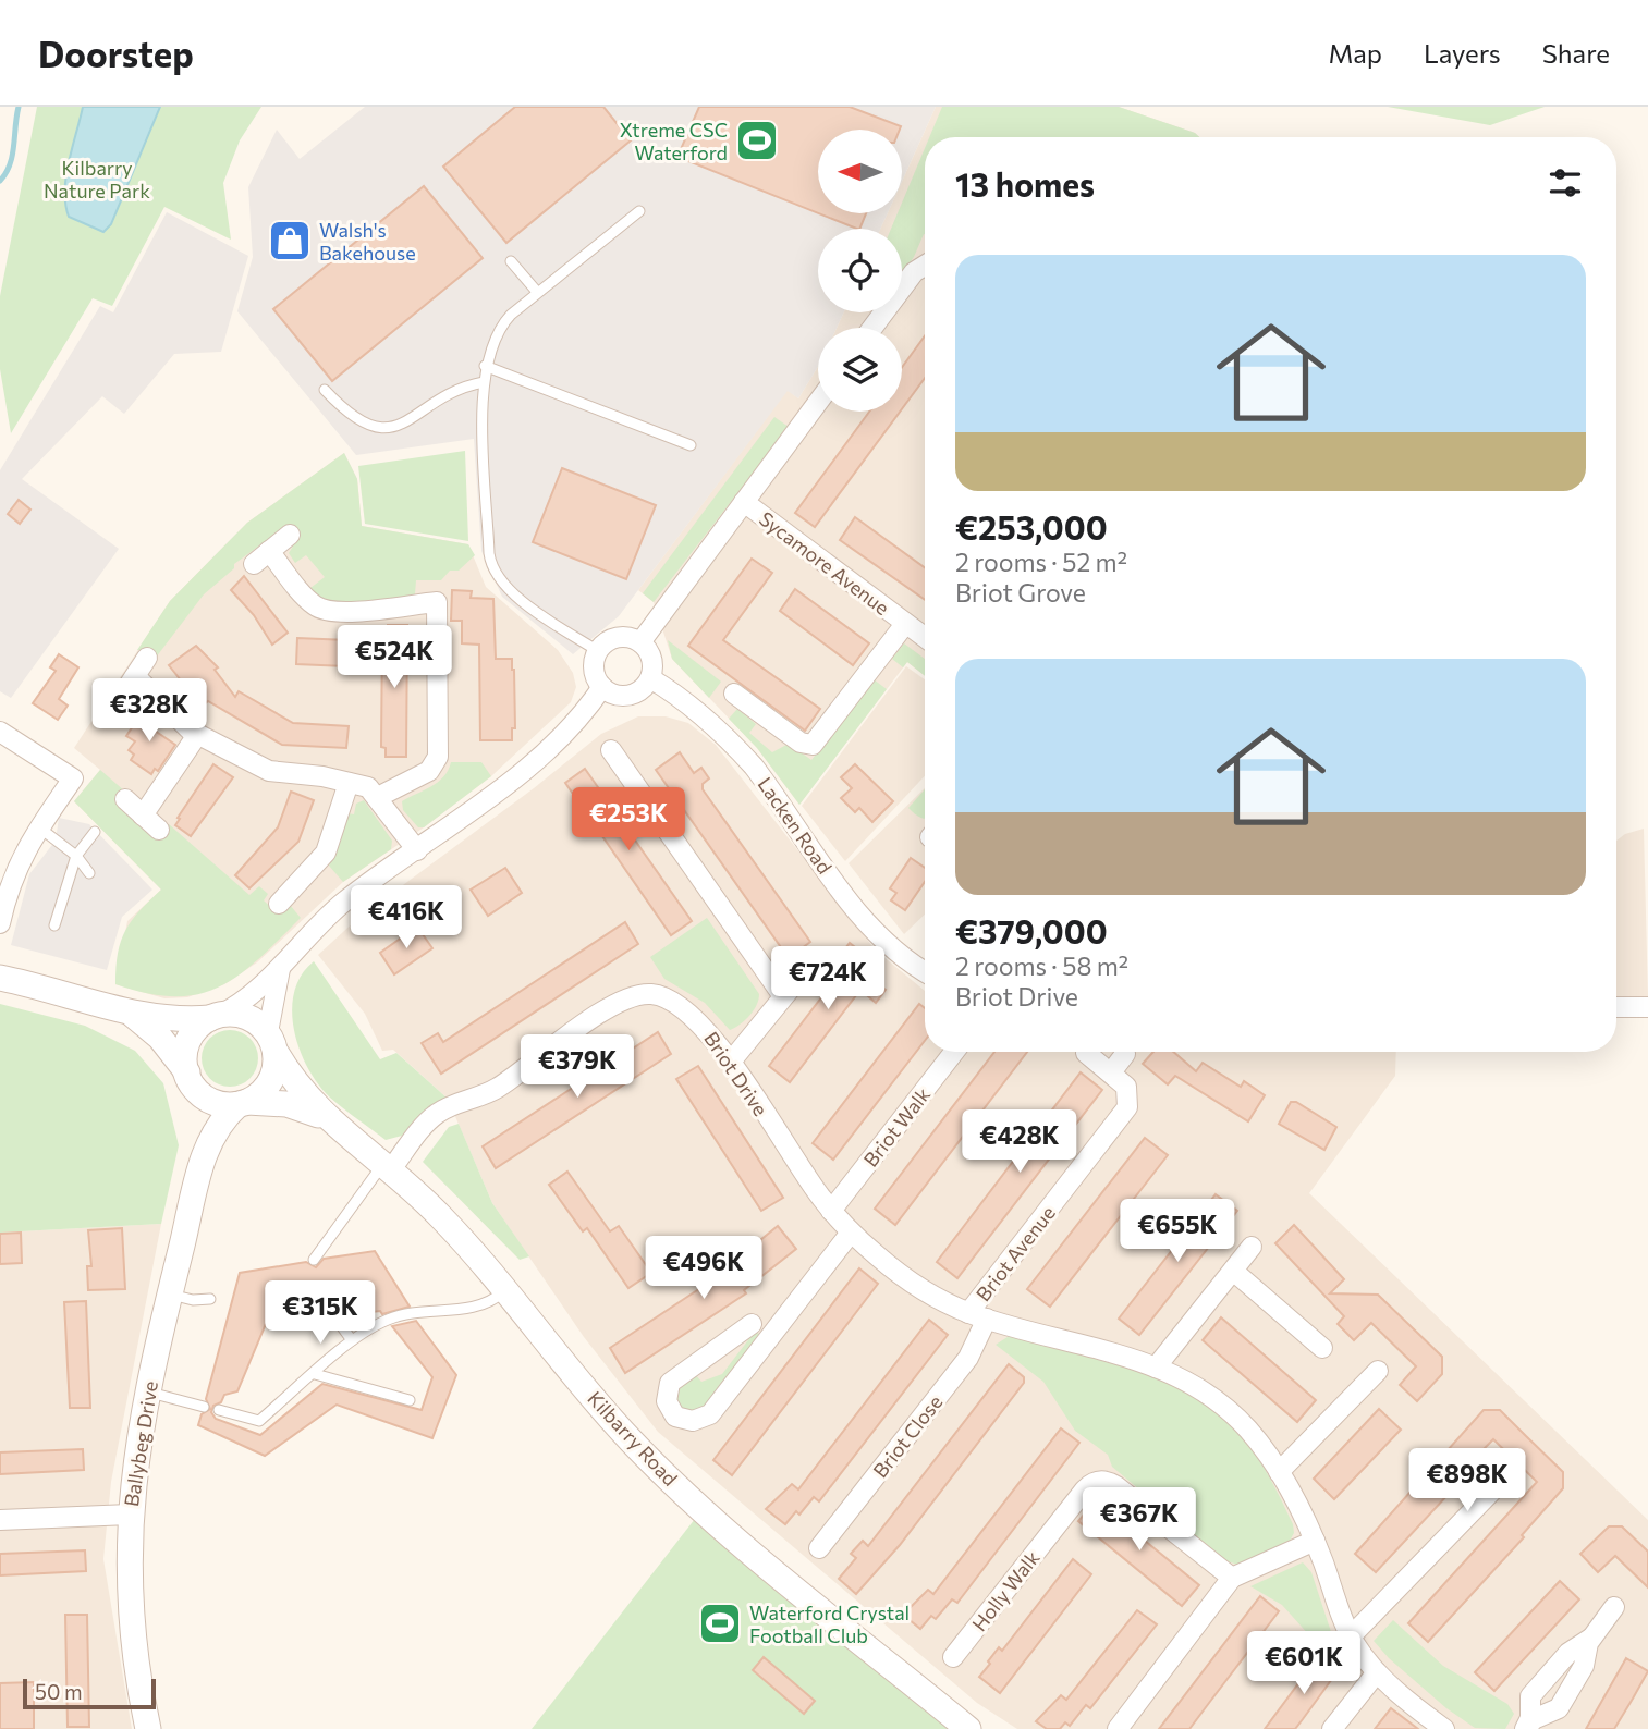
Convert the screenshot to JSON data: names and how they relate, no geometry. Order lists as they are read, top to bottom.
{
  "streets": {
    "street": [
      "Sycamore Avenue",
      "Lacken Road",
      "Briot Drive",
      "Briot Walk",
      "Briot Avenue",
      "Briot Close",
      "Kilbarry Road",
      "Ballybeg Drive",
      "Holly Walk"
    ]
  },
  "crossings": [
    ["Sycamore Avenue", "Lacken Road"],
    ["Briot Drive", "Briot Walk"],
    ["Briot Drive", "Briot Avenue"],
    ["Briot Drive", "Briot Close"],
    ["Briot Drive", "Kilbarry Road"],
    ["Briot Avenue", "Briot Close"]
  ],
  "parks": ["Kilbarry Nature Park"],
  "places": {
    "sports": ["Xtreme CSC Waterford", "Waterford Crystal Football Club"],
    "shop": ["Walsh's Bakehouse"]
  },
  "scale_bar": "50 m",
  "north": "left",
  "page": {
    "header": "Doorstep",
    "nav": ["Map", "Layers", "Share"],
    "heading": "13 homes",
    "list": [
      {
        "name": "€253,000",
        "note": "2 rooms · 52 m² · Briot Grove"
      },
      {
        "name": "€379,000",
        "note": "2 rooms · 58 m² · Briot Drive"
      }
    ],
    "price": [
      "€524K",
      "€328K",
      "€253K",
      "€416K",
      "€724K",
      "€379K",
      "€428K",
      "€655K",
      "€496K",
      "€315K",
      "€898K",
      "€367K",
      "€601K"
    ],
    "scale": "50 m"
  }
}
